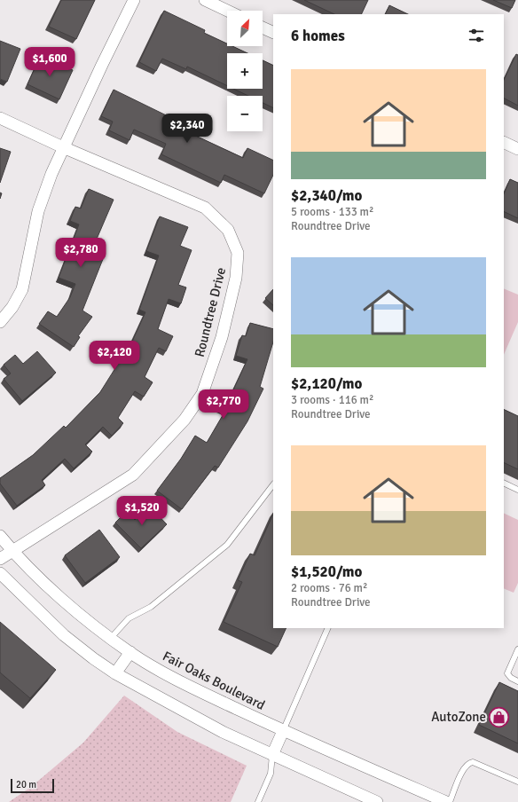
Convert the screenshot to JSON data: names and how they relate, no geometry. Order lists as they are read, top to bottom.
{
  "streets": {
    "street": ["Roundtree Drive", "Fair Oaks Boulevard"]
  },
  "crossings": [
    ["Roundtree Drive", "Fair Oaks Boulevard"]
  ],
  "places": {
    "shop": ["AutoZone"]
  },
  "scale_bar": "20 m",
  "north": "top right",
  "page": {
    "map_buttons": ["+", "−"],
    "heading": "6 homes",
    "price": [
      "$1,600",
      "$2,340",
      "$2,780",
      "$2,120",
      "$2,770",
      "$1,520"
    ],
    "list": [
      {
        "name": "$2,340/mo",
        "note": "5 rooms · 133 m² · Roundtree Drive"
      },
      {
        "name": "$2,120/mo",
        "note": "3 rooms · 116 m² · Roundtree Drive"
      },
      {
        "name": "$1,520/mo",
        "note": "2 rooms · 76 m² · Roundtree Drive"
      }
    ],
    "scale": "20 m"
  }
}
